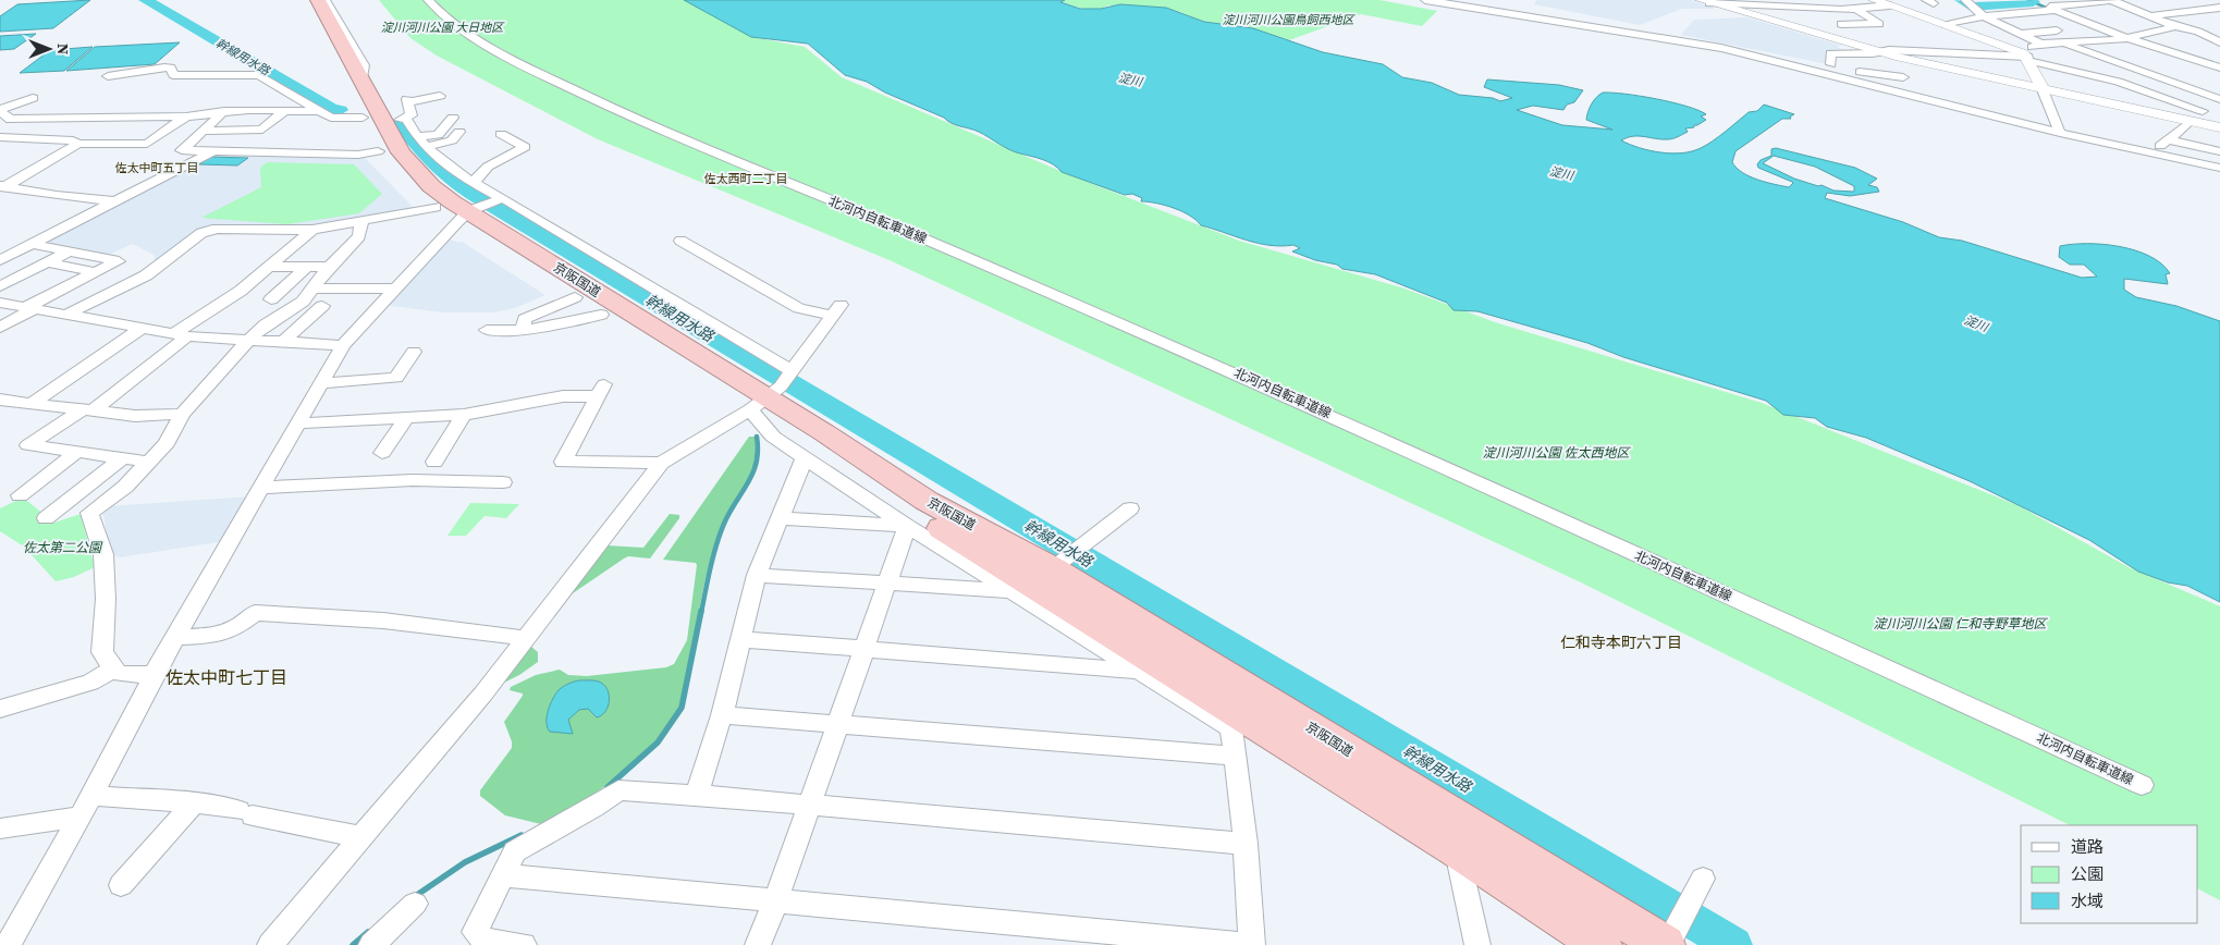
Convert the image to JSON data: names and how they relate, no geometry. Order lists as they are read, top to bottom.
{
  "streets": {
    "highway": ["京阪国道"],
    "street": ["北河内自転車道線"]
  },
  "districts": [
    "佐太中町五丁目",
    "佐太西町二丁目",
    "仁和寺本町六丁目",
    "佐太中町七丁目"
  ],
  "water": ["幹線用水路", "淀川"],
  "parks": [
    "淀川河川公園鳥飼西地区",
    "淀川河川公園 大日地区",
    "淀川河川公園 佐太西地区",
    "佐太第二公園",
    "淀川河川公園 仁和寺野草地区"
  ],
  "legend": ["道路", "公園", "水域"],
  "north": "right"
}
